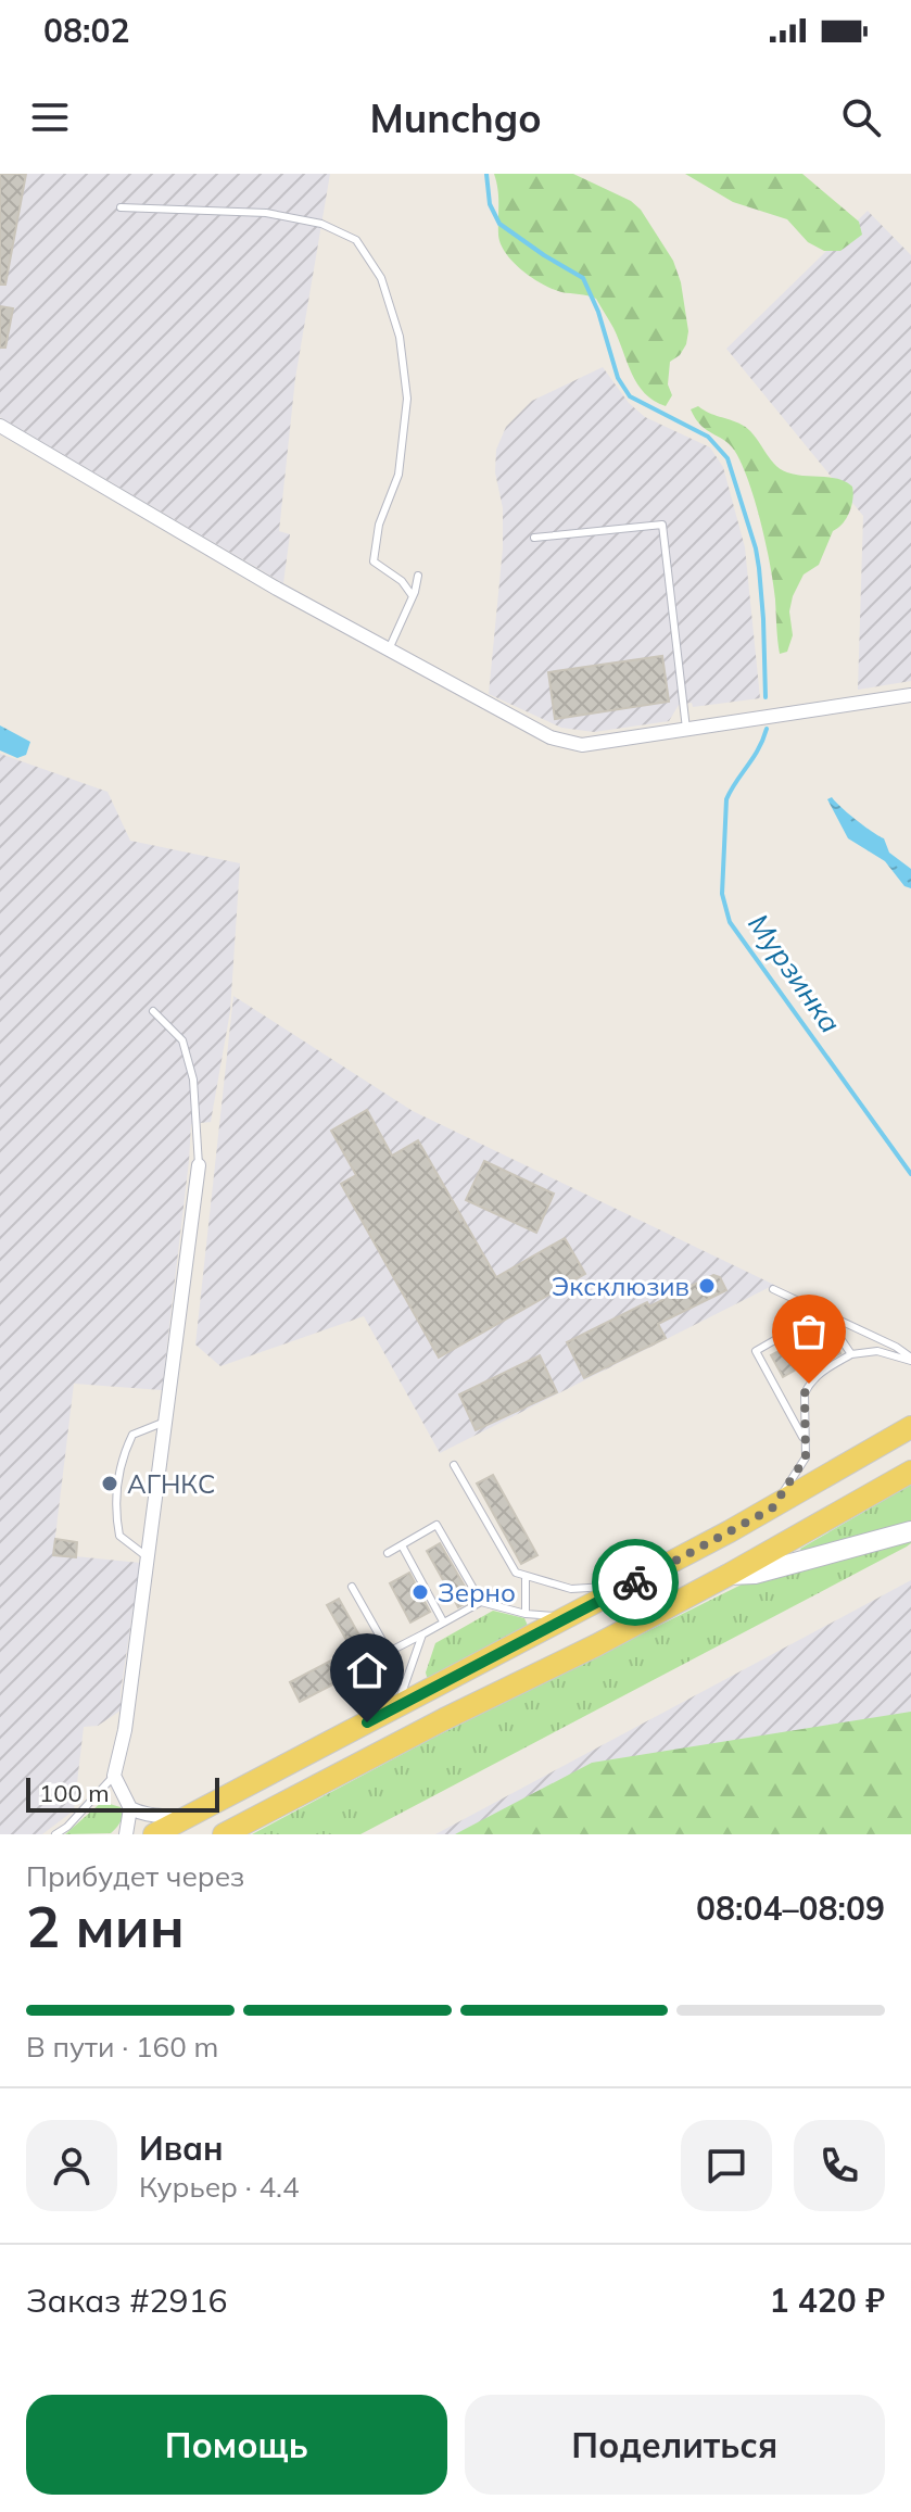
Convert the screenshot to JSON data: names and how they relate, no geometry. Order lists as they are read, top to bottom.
{
  "water": ["Мурзинка"],
  "places": ["Эксклюзив", "АГНКС", "Зерно"],
  "scale_bar": "100 m",
  "page": {
    "status": "08:02",
    "header": "Munchgo",
    "scale": "100 m",
    "heading": ["2 мин", "Прибудет через", "08:04–08:09"],
    "panel": [
      "Иван",
      "Курьер · 4.4",
      "Заказ #2916",
      "1 420 ₽"
    ],
    "bar": "В пути · 160 m",
    "buttons": ["Помощь", "Поделиться"]
  }
}
